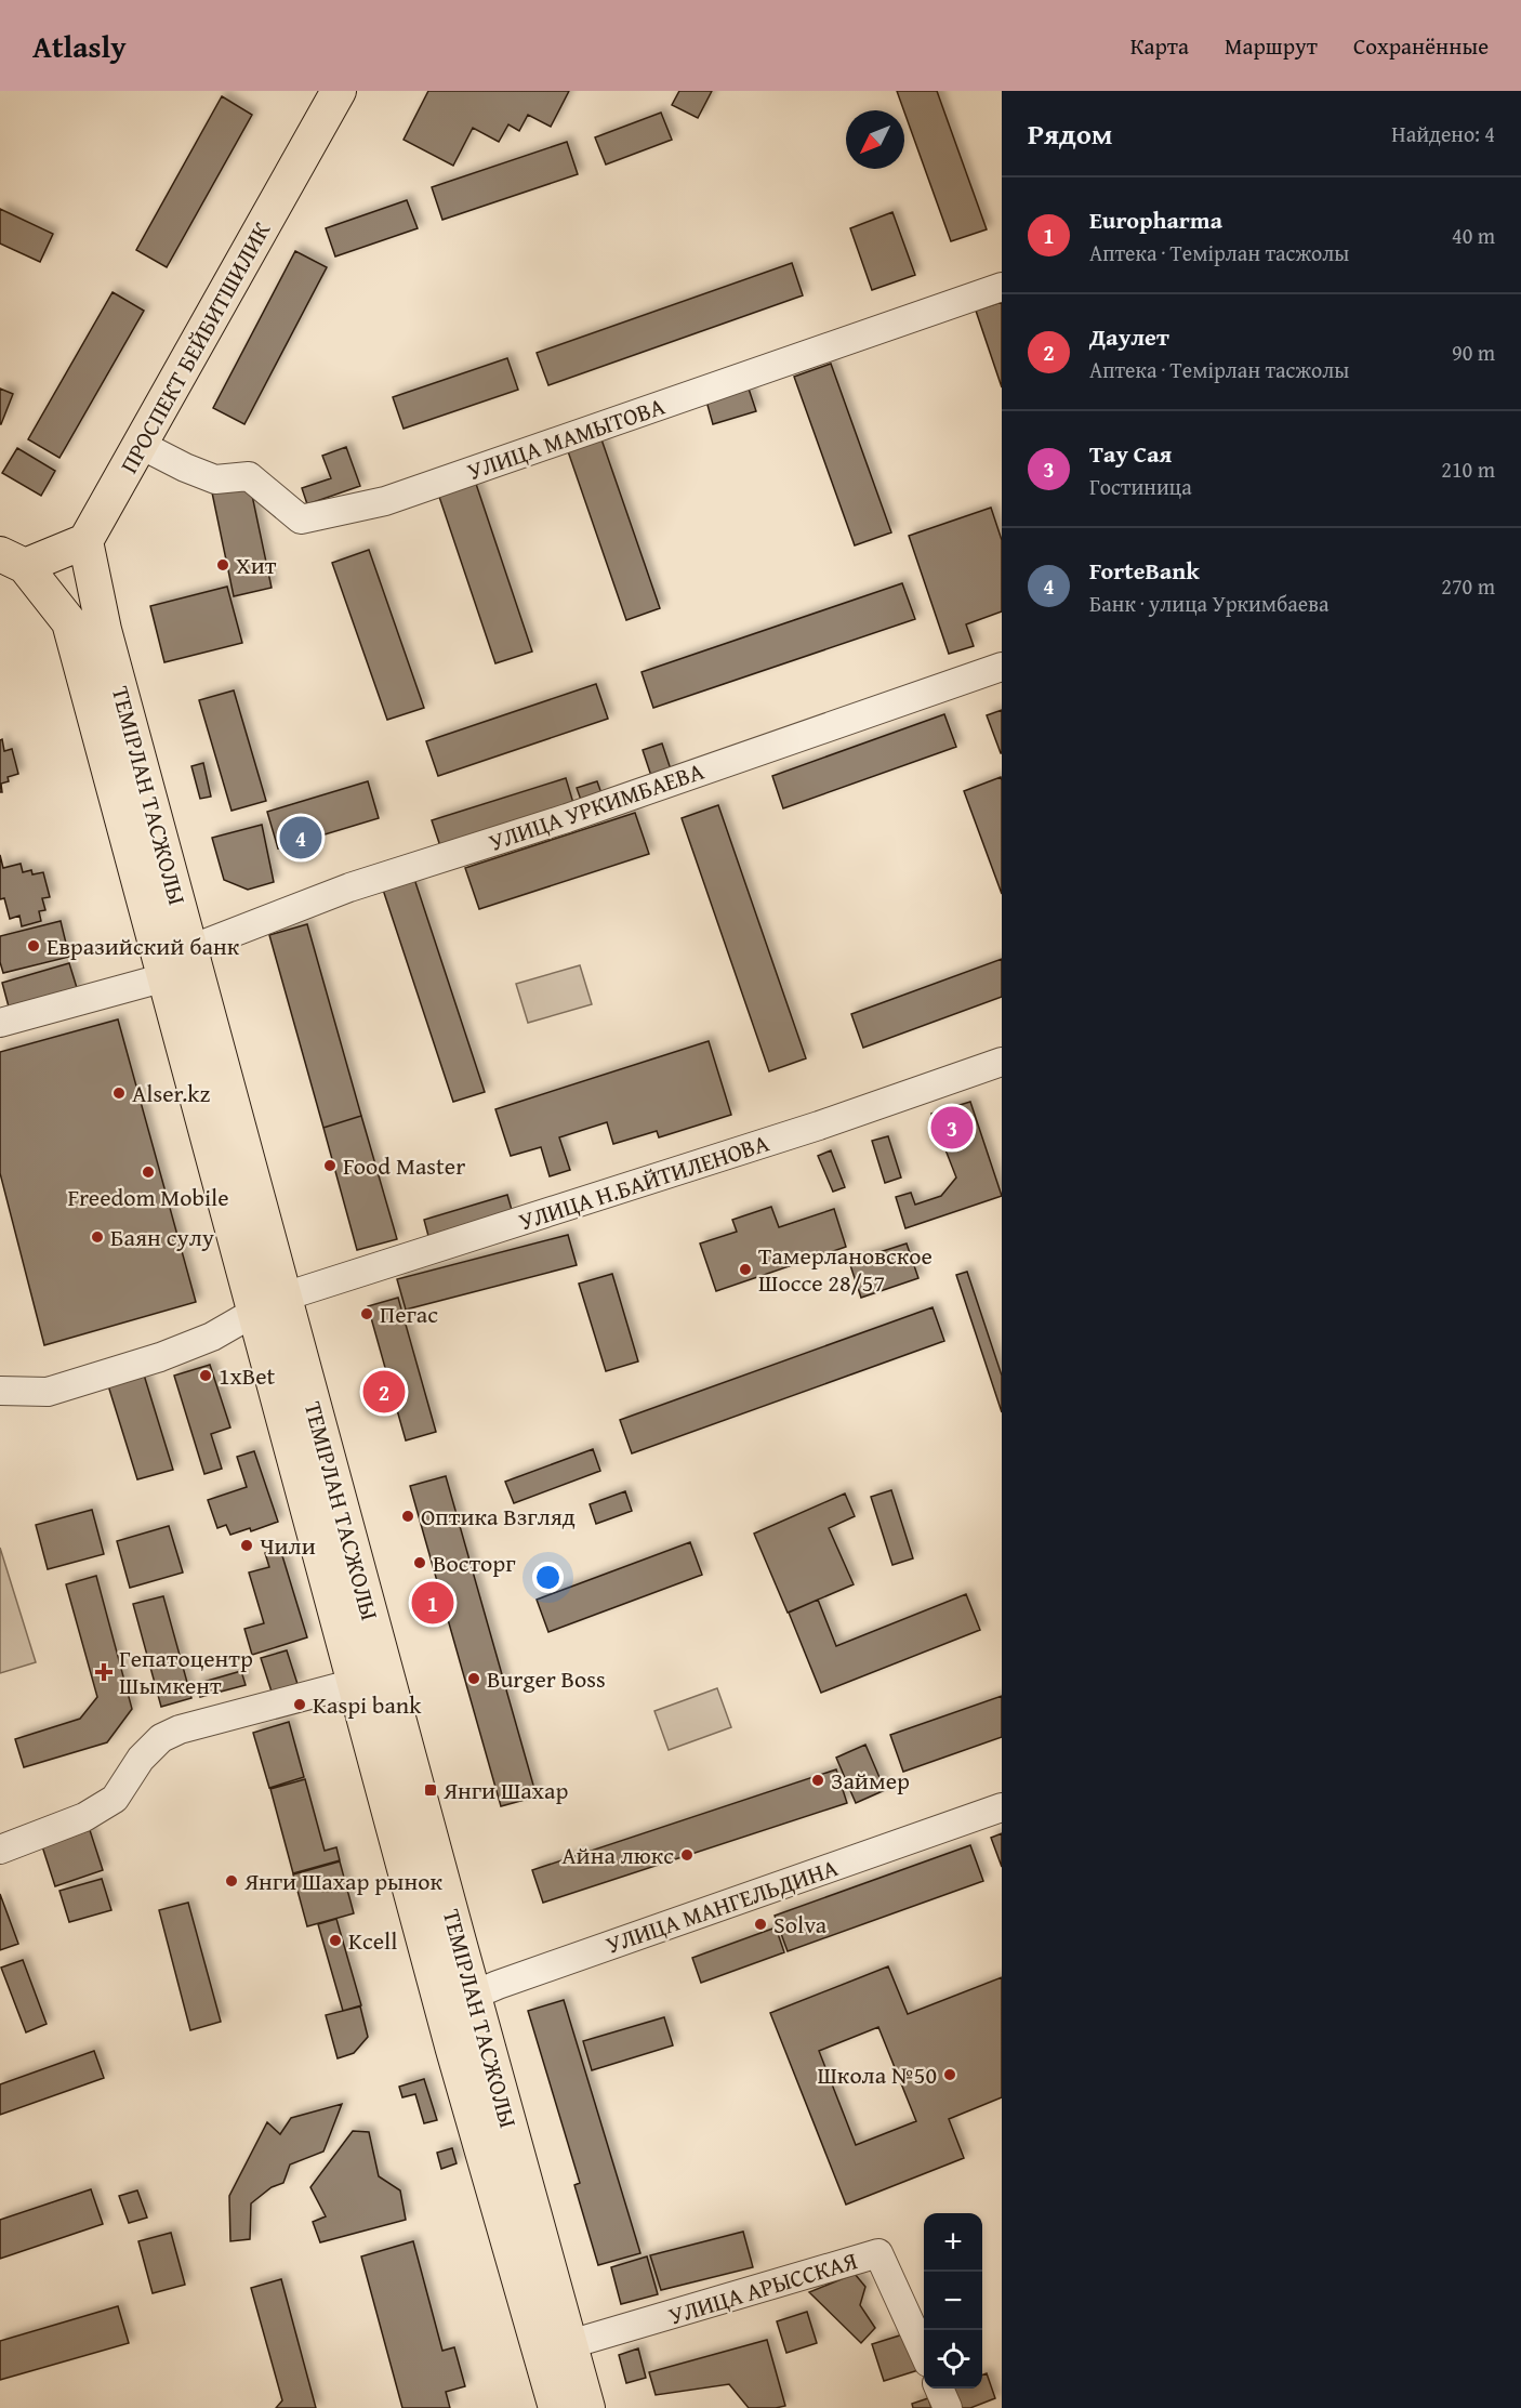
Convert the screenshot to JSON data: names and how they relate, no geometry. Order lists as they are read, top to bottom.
{
  "streets": {
    "main road": ["ПРОСПЕКТ БЕЙБИТШИЛИК", "ТЕМІРЛАН ТАСЖОЛЫ"],
    "street": [
      "УЛИЦА МАМЫТОВА",
      "УЛИЦА УРКИМБАЕВА",
      "УЛИЦА Н.БАЙТИЛЕНОВА",
      "УЛИЦА МАНГЕЛЬДИНА",
      "УЛИЦА АРЫССКАЯ"
    ]
  },
  "crossings": [
    ["ПРОСПЕКТ БЕЙБИТШИЛИК", "УЛИЦА МАМЫТОВА"],
    ["ТЕМІРЛАН ТАСЖОЛЫ", "УЛИЦА УРКИМБАЕВА"],
    ["ТЕМІРЛАН ТАСЖОЛЫ", "УЛИЦА Н.БАЙТИЛЕНОВА"],
    ["ТЕМІРЛАН ТАСЖОЛЫ", "УЛИЦА МАНГЕЛЬДИНА"],
    ["ТЕМІРЛАН ТАСЖОЛЫ", "УЛИЦА АРЫССКАЯ"]
  ],
  "places": {
    "other": [
      "Хит",
      "Евразийский банк",
      "Alser.kz",
      "Food Master",
      "Freedom Mobile",
      "Баян сулу",
      "Тамерлановское Шоссе 28/57",
      "Пегас",
      "1xBet",
      "Оптика Взгляд",
      "Чили",
      "Восторг",
      "Burger Boss",
      "Kaspi bank",
      "Займер",
      "Айна люкс",
      "Янги Шахар рынок",
      "Solva",
      "Kcell",
      "Школа №50"
    ],
    "health": ["Гепатоцентр Шымкент"],
    "transit": ["Янги Шахар"]
  },
  "north": "bottom left",
  "page": {
    "header": "Atlasly",
    "nav": ["Карта", "Маршрут", "Сохранённые"],
    "heading": ["Рядом", "Найдено: 4"],
    "list": [
      {
        "mark": "1",
        "name": "Europharma",
        "note": "Аптека · Темірлан тасжолы",
        "value": "40 m"
      },
      {
        "mark": "2",
        "name": "Даулет",
        "note": "Аптека · Темірлан тасжолы",
        "value": "90 m"
      },
      {
        "mark": "3",
        "name": "Тау Сая",
        "note": "Гостиница",
        "value": "210 m"
      },
      {
        "mark": "4",
        "name": "ForteBank",
        "note": "Банк · улица Уркимбаева",
        "value": "270 m"
      }
    ],
    "pins": [
      "4",
      "3",
      "2",
      "1"
    ],
    "map_buttons": ["+", "−"]
  }
}
